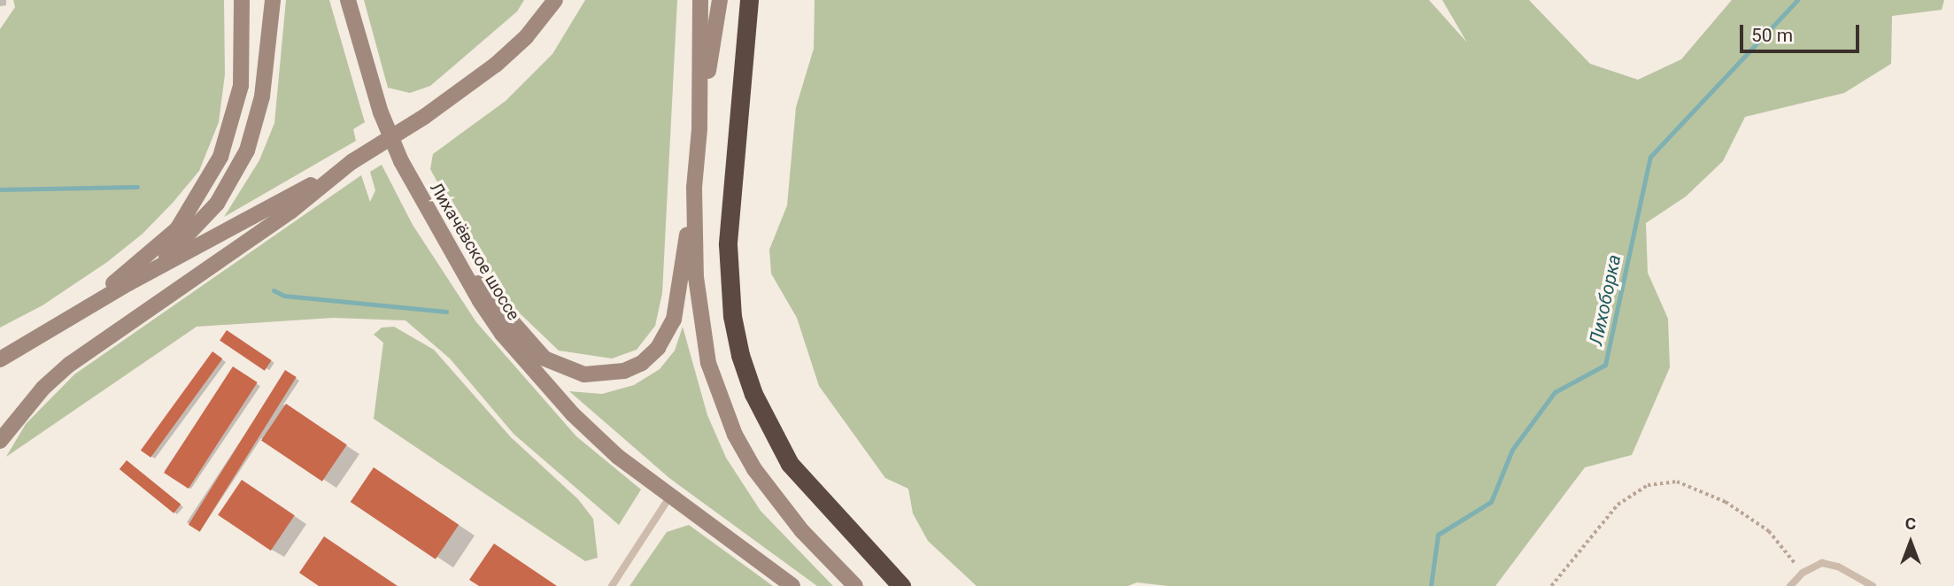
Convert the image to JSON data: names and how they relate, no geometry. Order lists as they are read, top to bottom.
{
  "streets": {
    "main road": ["Лихачёвское шоссе"]
  },
  "water": ["Лихоборка"],
  "scale_bar": "50 m",
  "north": "top"
}
